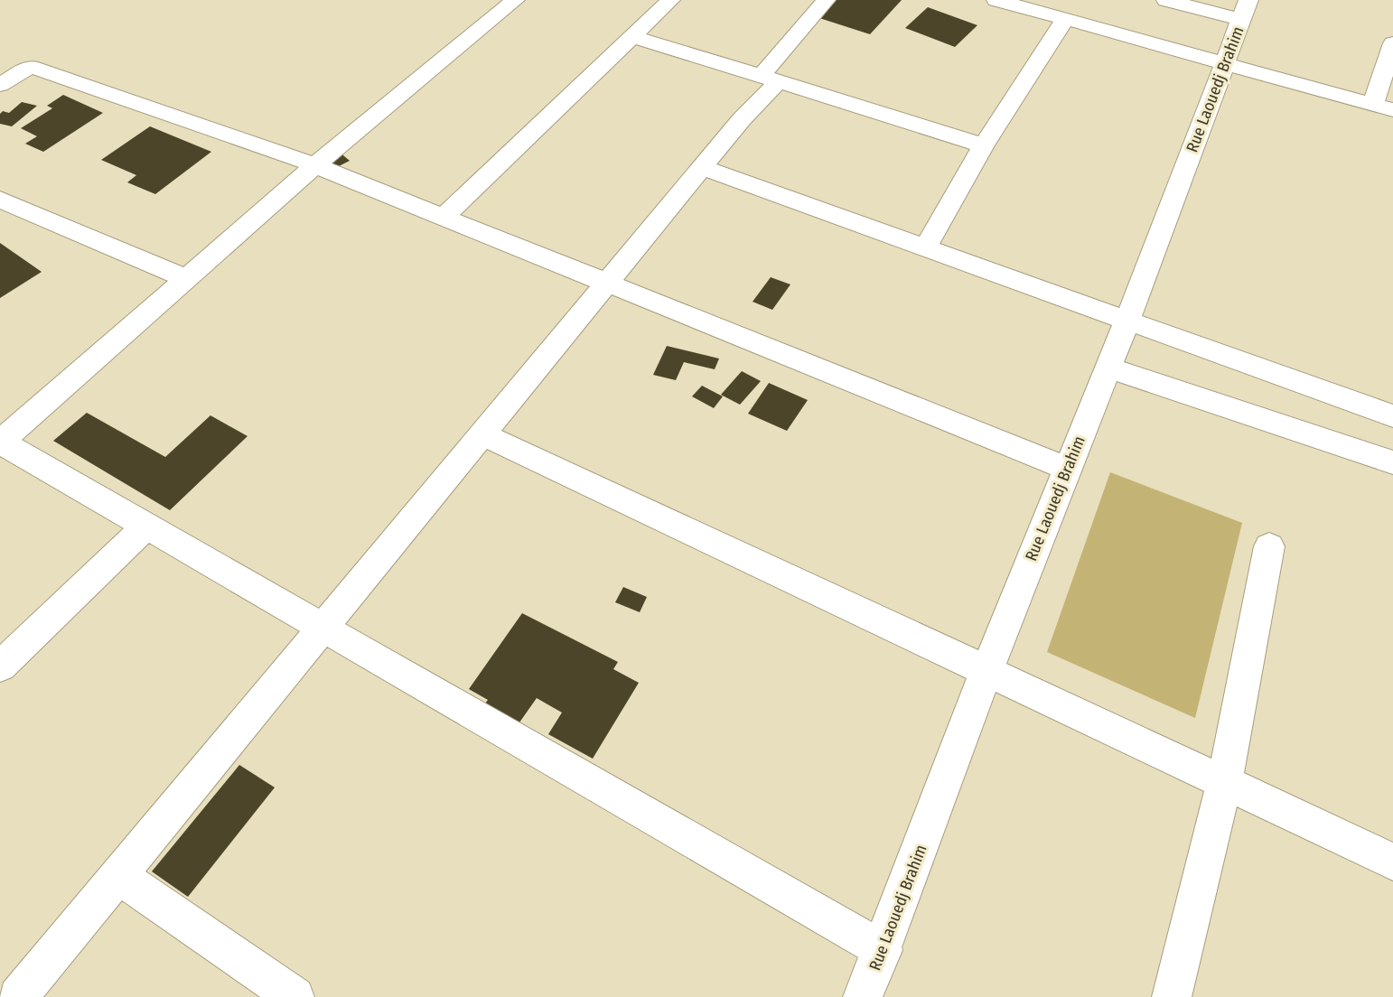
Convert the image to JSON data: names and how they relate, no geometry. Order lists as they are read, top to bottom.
{
  "streets": {
    "street": ["Rue Laouedj Brahim"]
  }
}
